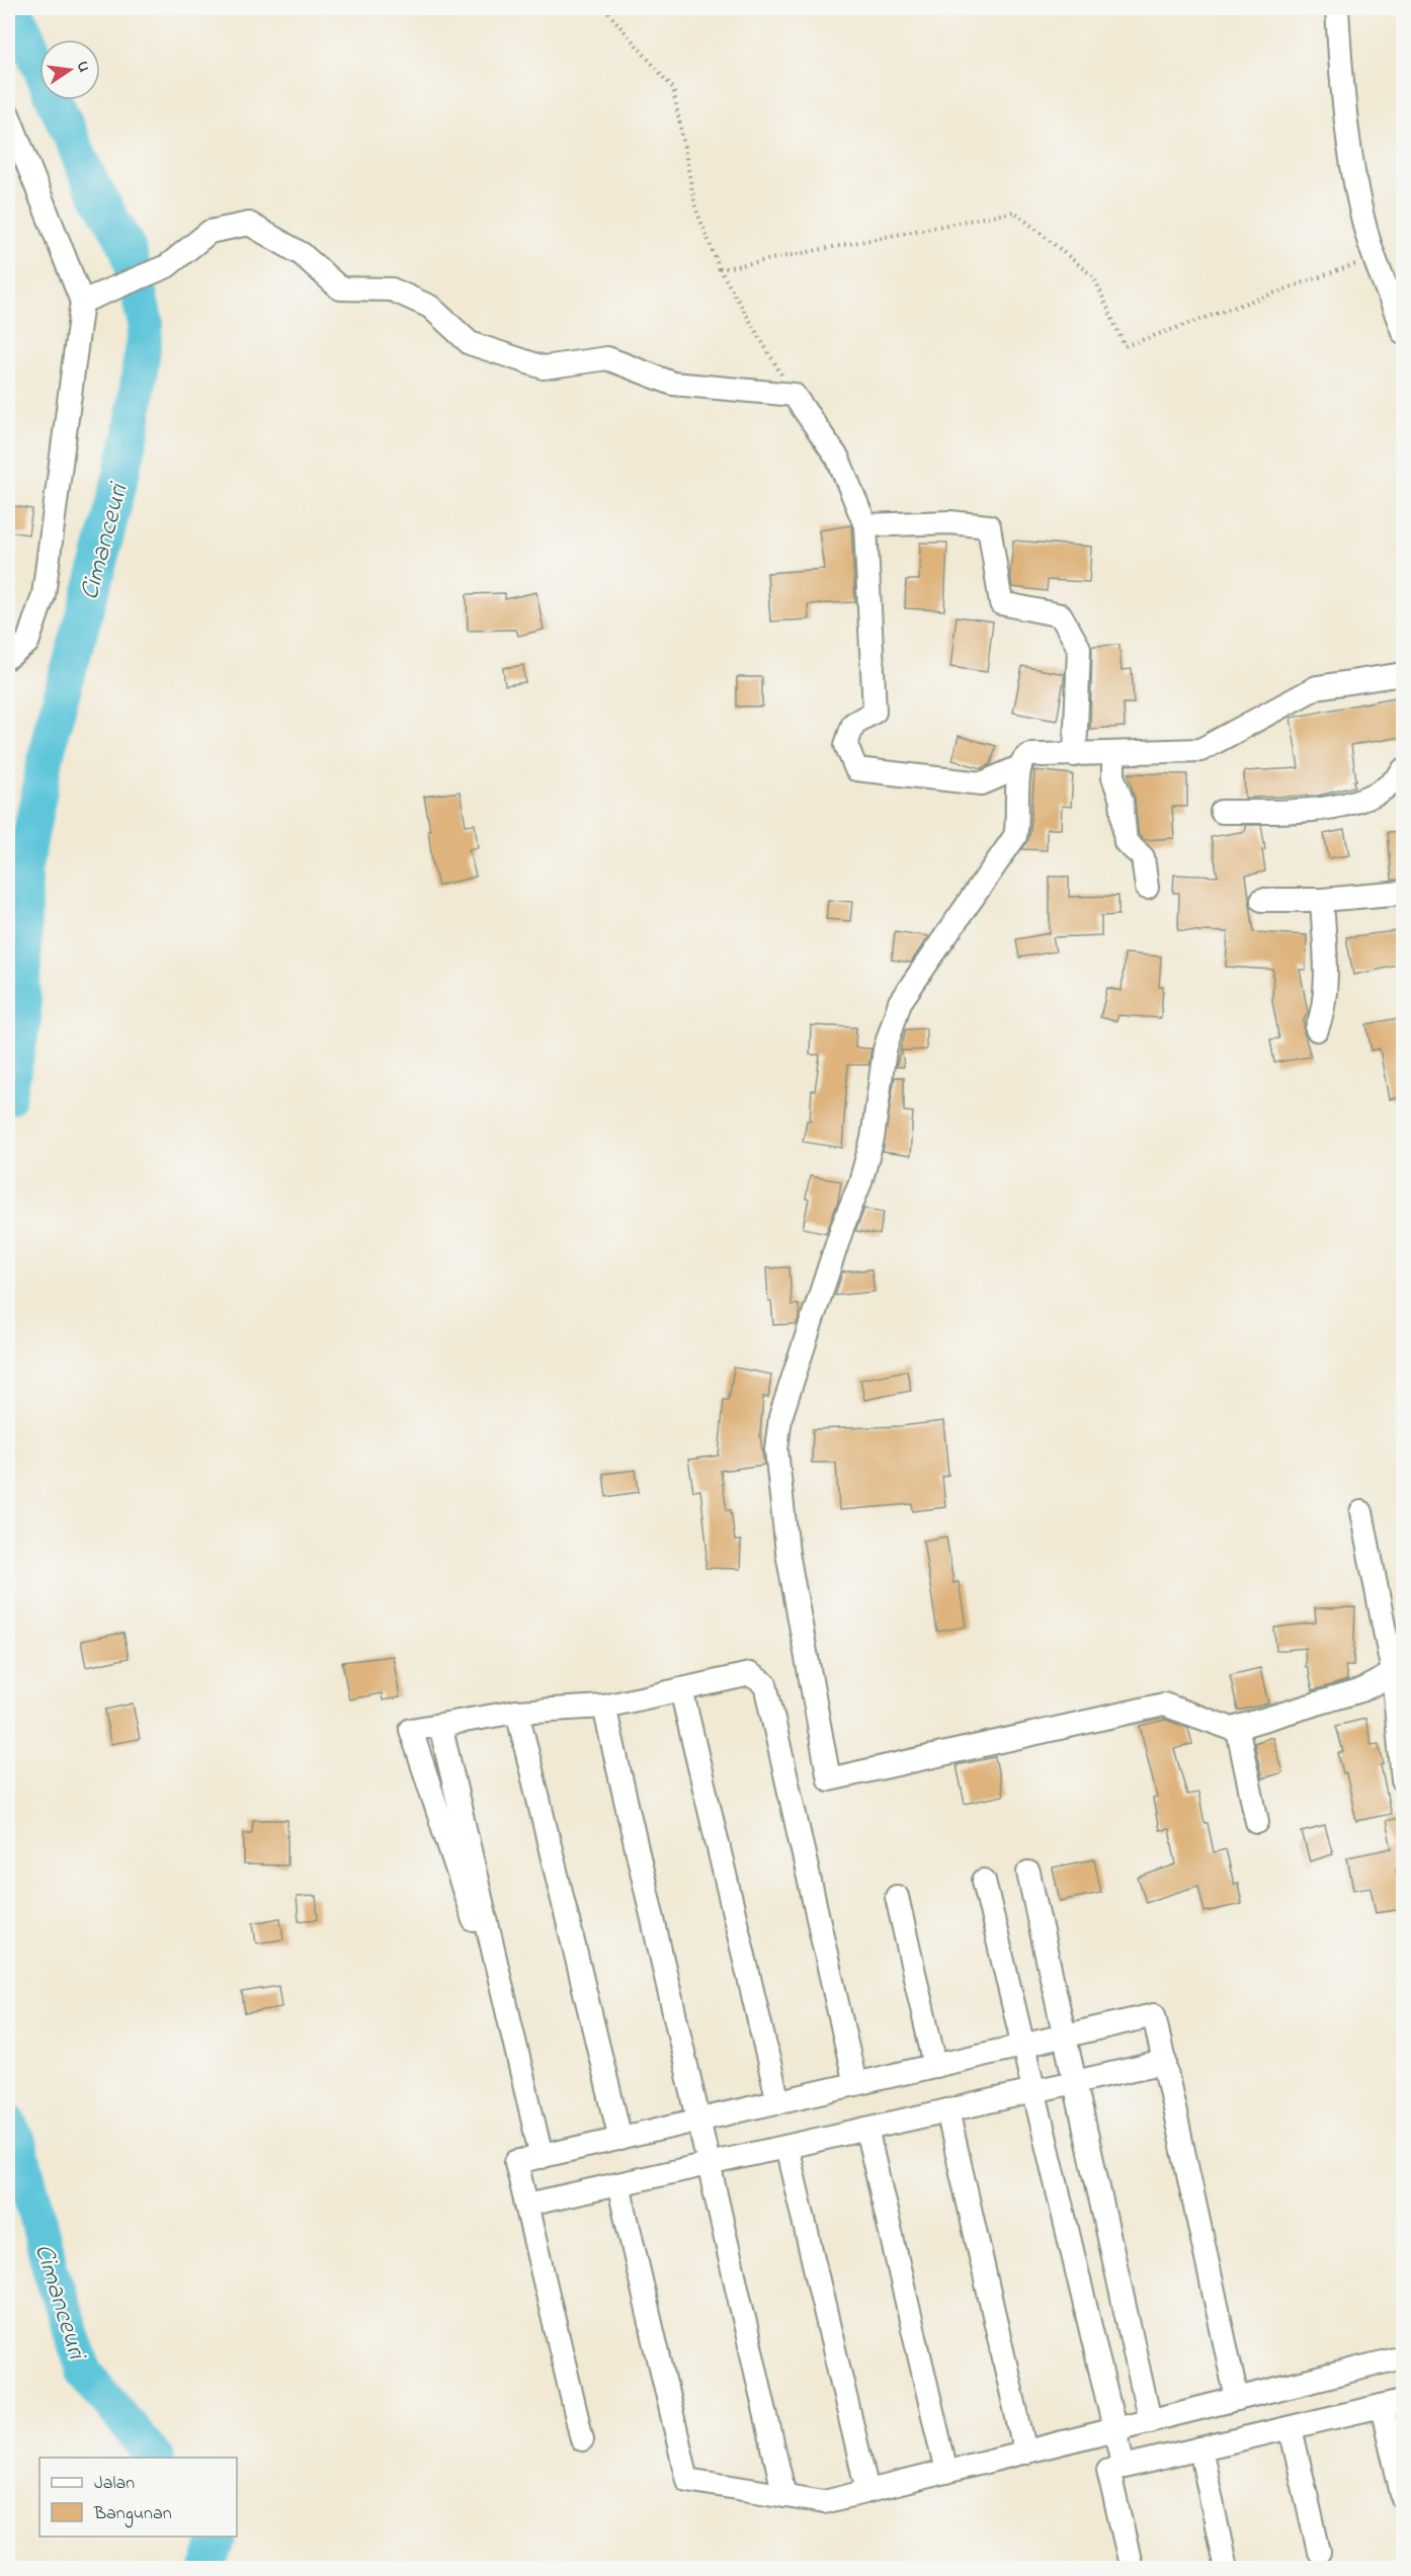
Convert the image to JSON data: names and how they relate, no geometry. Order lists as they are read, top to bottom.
{
  "water": ["Cimanceuri"],
  "legend": ["Jalan", "Bangunan"],
  "north": "right"
}
